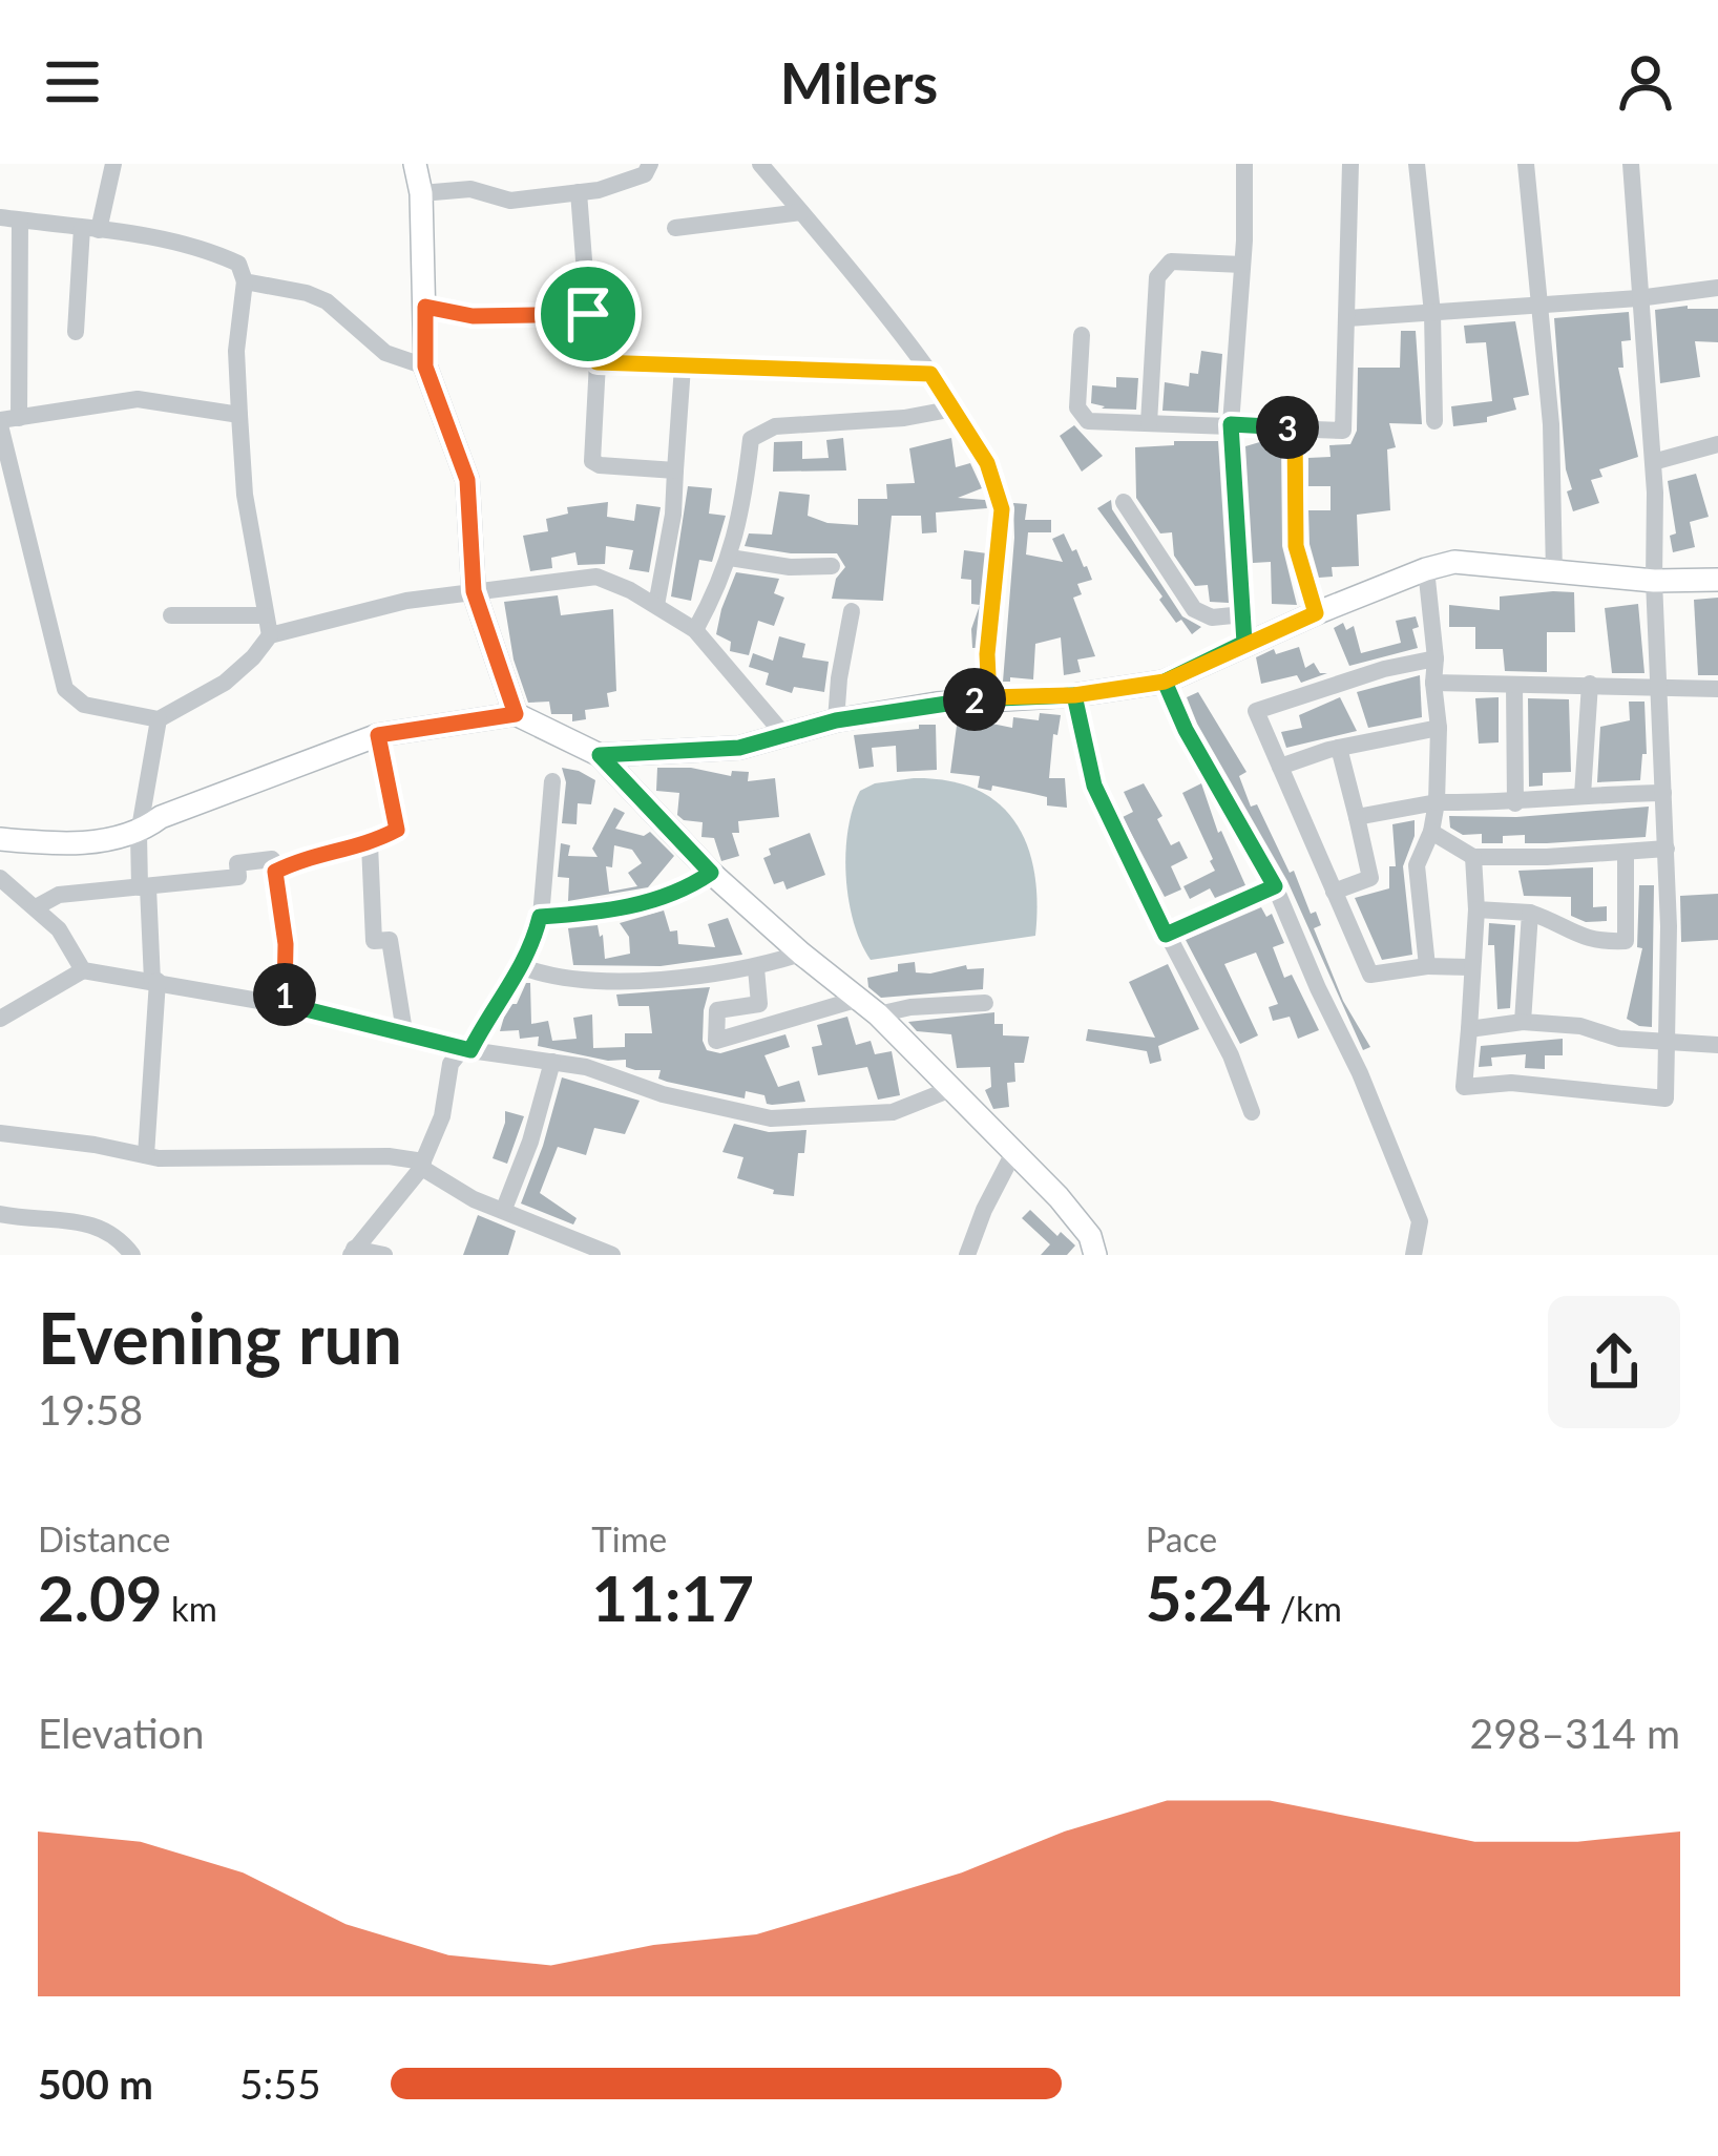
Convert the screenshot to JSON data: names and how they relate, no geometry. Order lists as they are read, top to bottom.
{
  "page": {
    "header": "Milers",
    "pins": ["3", "2", "1"],
    "heading": ["Evening run", "19:58"],
    "stats": [
      ["Distance", "2.09 km"],
      ["Time", "11:17"],
      ["Pace", "5:24 /km"]
    ],
    "chart": ["Elevation", "298–314 m"],
    "list": [
      {
        "name": "500 m",
        "note": "5:55"
      }
    ]
  }
}
